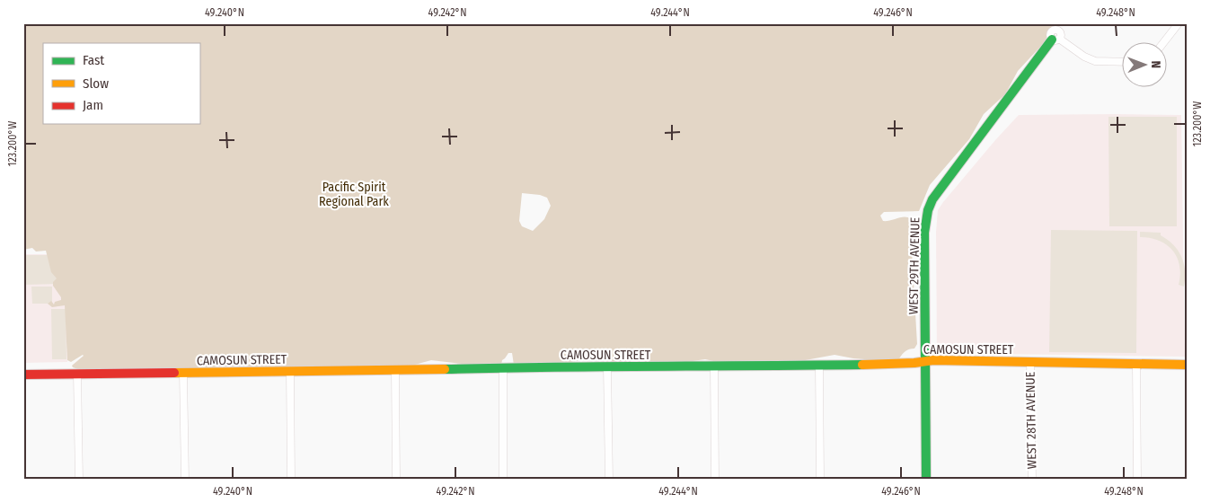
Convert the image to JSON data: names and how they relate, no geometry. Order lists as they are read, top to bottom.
{
  "streets": {
    "street": ["WEST 29TH AVENUE", "CAMOSUN STREET", "WEST 28TH AVENUE"]
  },
  "crossings": [
    ["WEST 29TH AVENUE", "CAMOSUN STREET"],
    ["CAMOSUN STREET", "WEST 28TH AVENUE"]
  ],
  "parks": ["Pacific Spirit Regional Park"],
  "legend": ["Fast", "Slow", "Jam"],
  "north": "right",
  "coordinates": [
    "49.240°N",
    "49.242°N",
    "49.244°N",
    "49.246°N",
    "49.248°N",
    "123.200°W"
  ]
}
